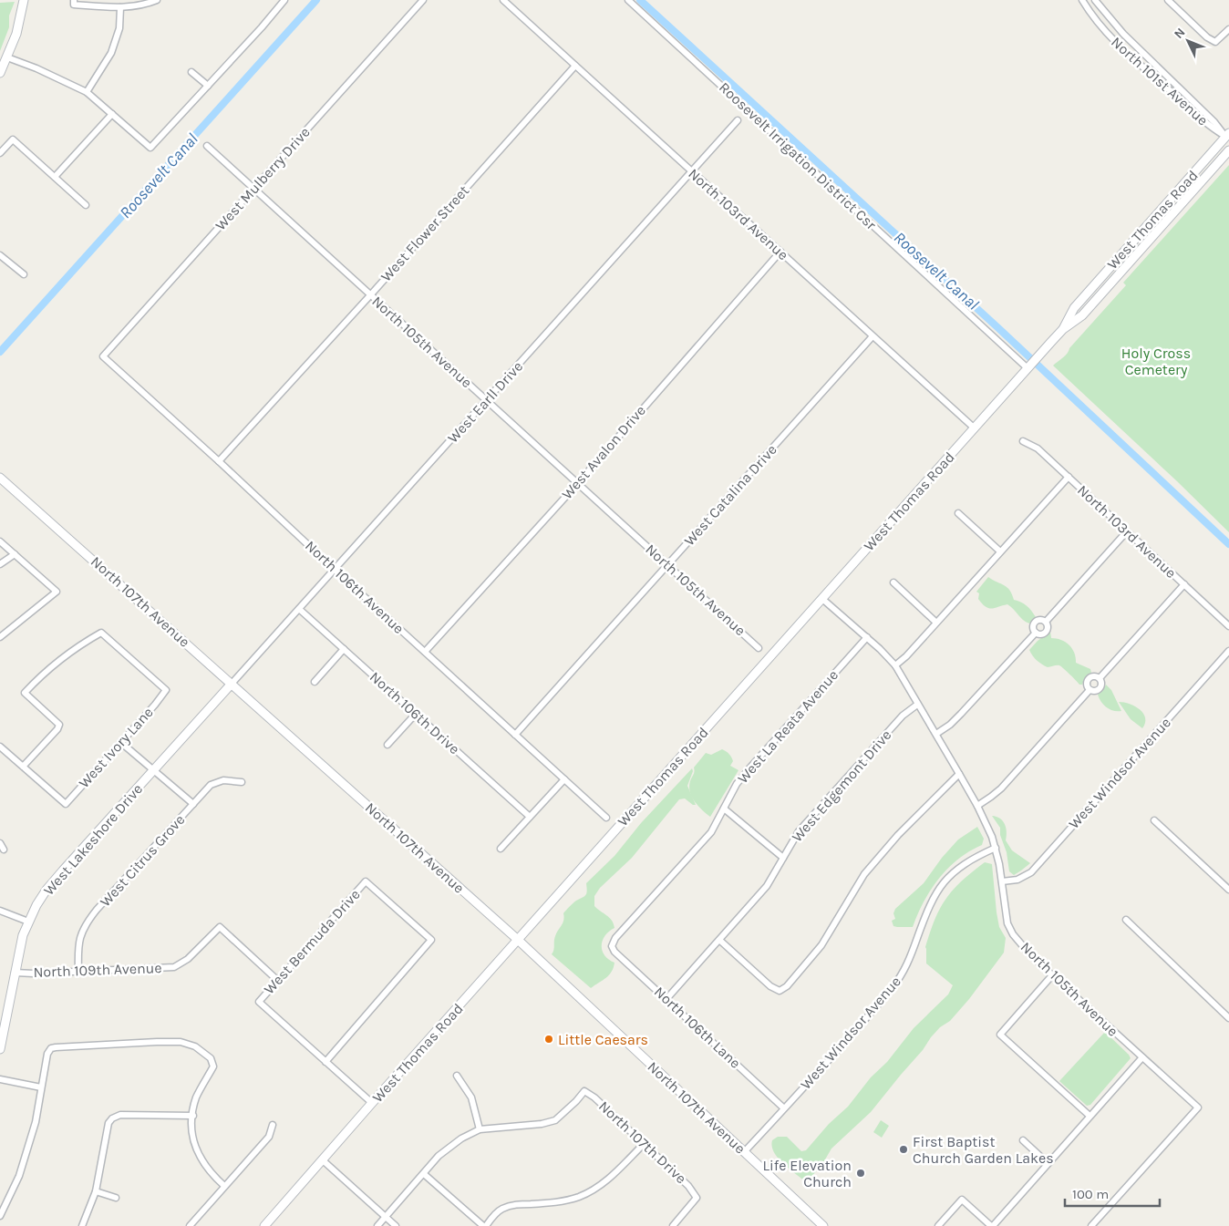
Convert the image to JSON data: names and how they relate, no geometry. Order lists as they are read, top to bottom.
{
  "streets": {
    "main road": ["West Thomas Road", "North 107th Avenue", "West Lakeshore Drive"],
    "street": [
      "North 101st Avenue",
      "Roosevelt Irrigation District Csr",
      "West Mulberry Drive",
      "North 103rd Avenue",
      "West Flower Street",
      "North 105th Avenue",
      "West Earll Drive",
      "West Avalon Drive",
      "West Catalina Drive",
      "North 106th Avenue",
      "North 106th Drive",
      "West La Reata Avenue",
      "West Ivory Lane",
      "West Windsor Avenue",
      "West Edgemont Drive",
      "West Citrus Grove",
      "West Bermuda Drive",
      "North 109th Avenue",
      "North 106th Lane",
      "North 107th Drive"
    ]
  },
  "crossings": [
    ["North 101st Avenue", "West Thomas Road"],
    ["Roosevelt Irrigation District Csr", "West Thomas Road"],
    ["West Mulberry Drive", "North 105th Avenue"],
    ["West Mulberry Drive", "North 106th Avenue"],
    ["North 103rd Avenue", "West Thomas Road"],
    ["North 103rd Avenue", "West Flower Street"],
    ["North 103rd Avenue", "West Earll Drive"],
    ["North 103rd Avenue", "West Avalon Drive"],
    ["North 103rd Avenue", "West Catalina Drive"],
    ["West Thomas Road", "North 105th Avenue"],
    ["West Thomas Road", "North 107th Avenue"],
    ["West Flower Street", "North 105th Avenue"],
    ["West Flower Street", "North 106th Avenue"],
    ["North 105th Avenue", "West Earll Drive"],
    ["North 105th Avenue", "West Avalon Drive"],
    ["North 105th Avenue", "West Catalina Drive"],
    ["North 105th Avenue", "West La Reata Avenue"],
    ["North 105th Avenue", "West Windsor Avenue"],
    ["North 105th Avenue", "West Edgemont Drive"],
    ["West Earll Drive", "North 106th Avenue"],
    ["West Earll Drive", "North 107th Avenue"],
    ["West Earll Drive", "North 106th Drive"],
    ["West Earll Drive", "West Lakeshore Drive"],
    ["West Avalon Drive", "North 106th Avenue"],
    ["West Catalina Drive", "North 106th Avenue"],
    ["North 107th Avenue", "West Windsor Avenue"],
    ["North 107th Avenue", "West Lakeshore Drive"],
    ["West La Reata Avenue", "North 106th Lane"],
    ["West Windsor Avenue", "North 106th Lane"],
    ["West Edgemont Drive", "North 106th Lane"],
    ["West Lakeshore Drive", "North 109th Avenue"],
    ["West Citrus Grove", "North 109th Avenue"],
    ["West Bermuda Drive", "North 109th Avenue"]
  ],
  "water": ["Roosevelt Canal"],
  "parks": ["Holy Cross Cemetery"],
  "places": ["Little Caesars", "First Baptist Church Garden Lakes", "Life Elevation Church"],
  "scale_bar": "100 m",
  "north": "top left"
}
